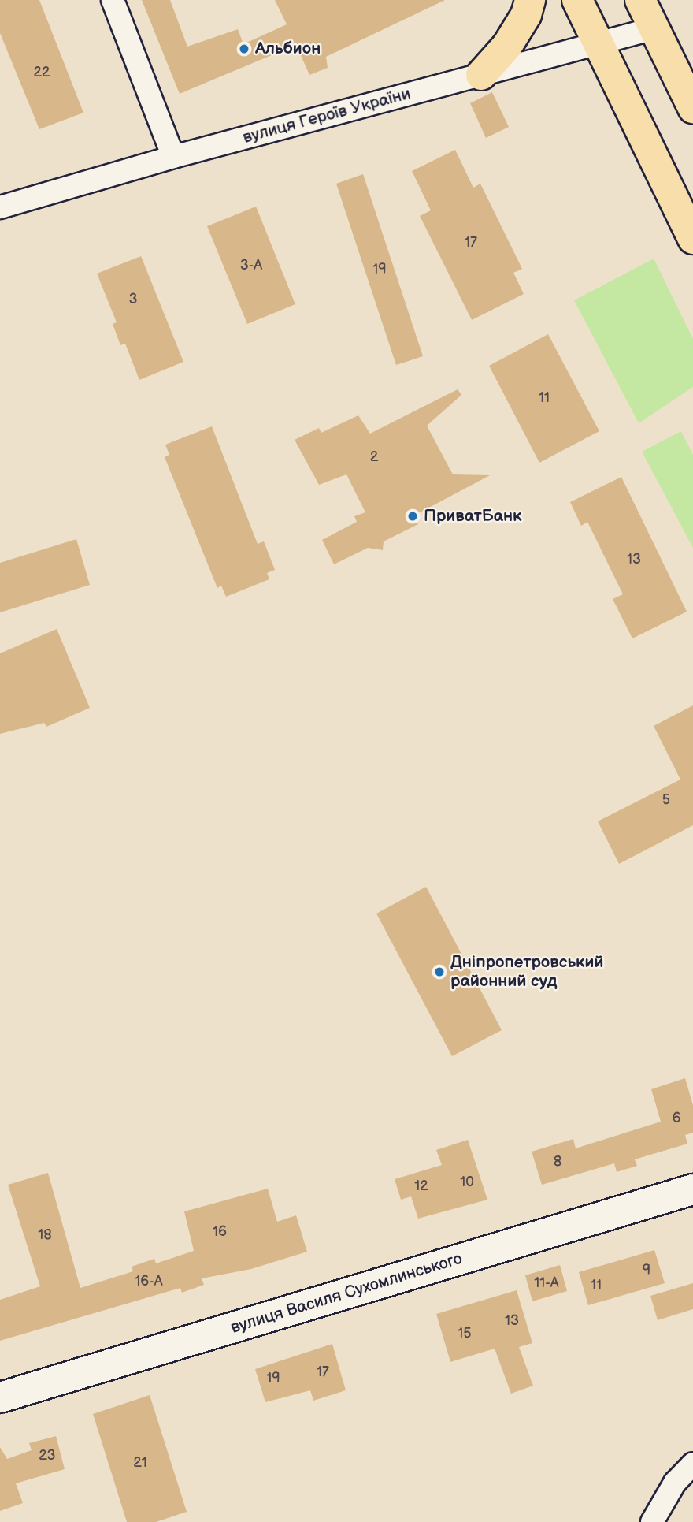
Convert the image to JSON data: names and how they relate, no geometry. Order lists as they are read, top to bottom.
{
  "streets": {
    "main road": ["вулиця Василя Сухомлинського"],
    "street": ["вулиця Героїв України"]
  },
  "places": ["Альбион", "ПриватБанк", "Дніпропетровський районний суд"],
  "house_numbers": [
    "22",
    "17",
    "3-А",
    "19",
    "3",
    "11",
    "2",
    "13",
    "5",
    "6",
    "8",
    "10",
    "12",
    "16",
    "18",
    "9",
    "16-А",
    "11-А",
    "11",
    "13",
    "15",
    "17",
    "19",
    "23",
    "21"
  ]
}
